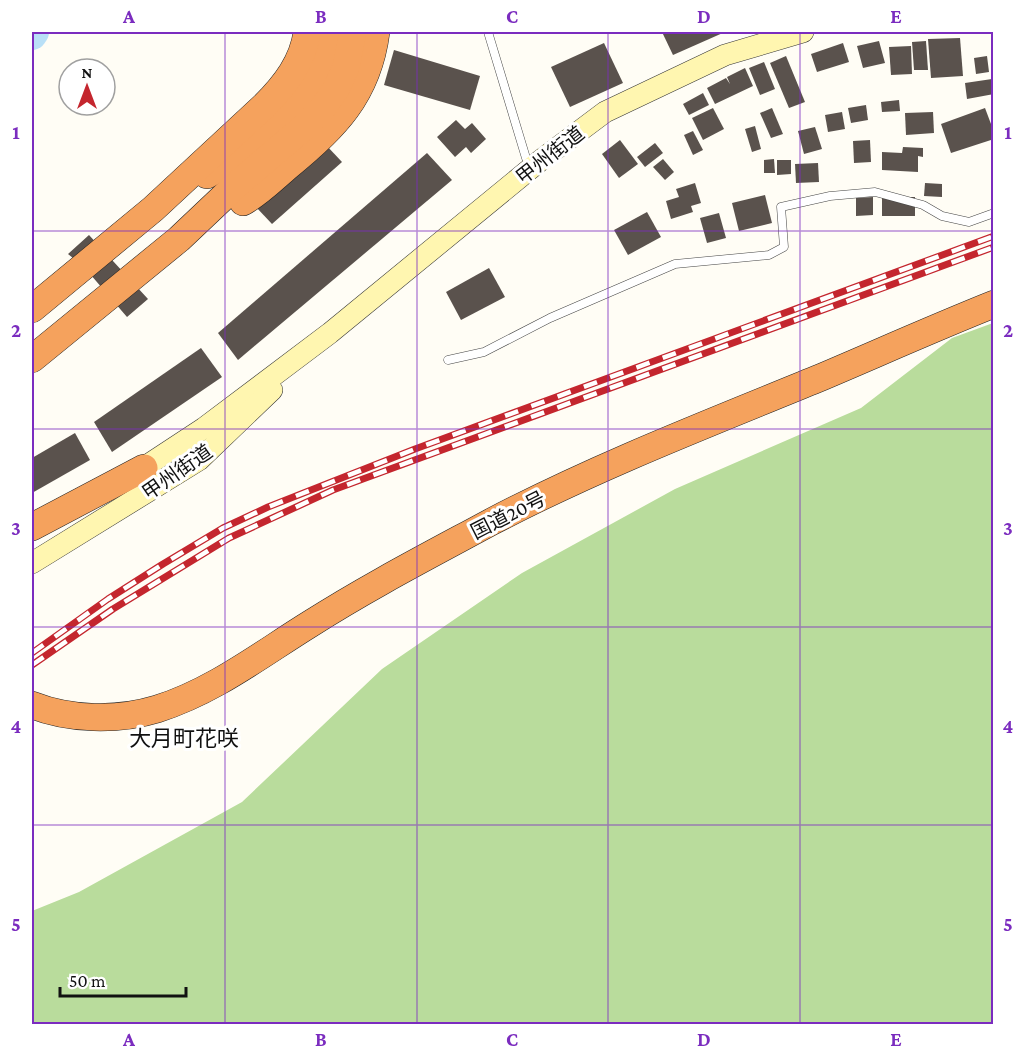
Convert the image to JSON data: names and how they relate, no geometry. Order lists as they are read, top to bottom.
{
  "streets": {
    "highway": ["国道20号"],
    "main road": ["甲州街道"]
  },
  "districts": ["大月町花咲"],
  "scale_bar": "50 m",
  "north": "top",
  "grid": {
    "columns": [
      "A",
      "B",
      "C",
      "D",
      "E"
    ],
    "rows": [
      "1",
      "2",
      "3",
      "4",
      "5"
    ]
  }
}
